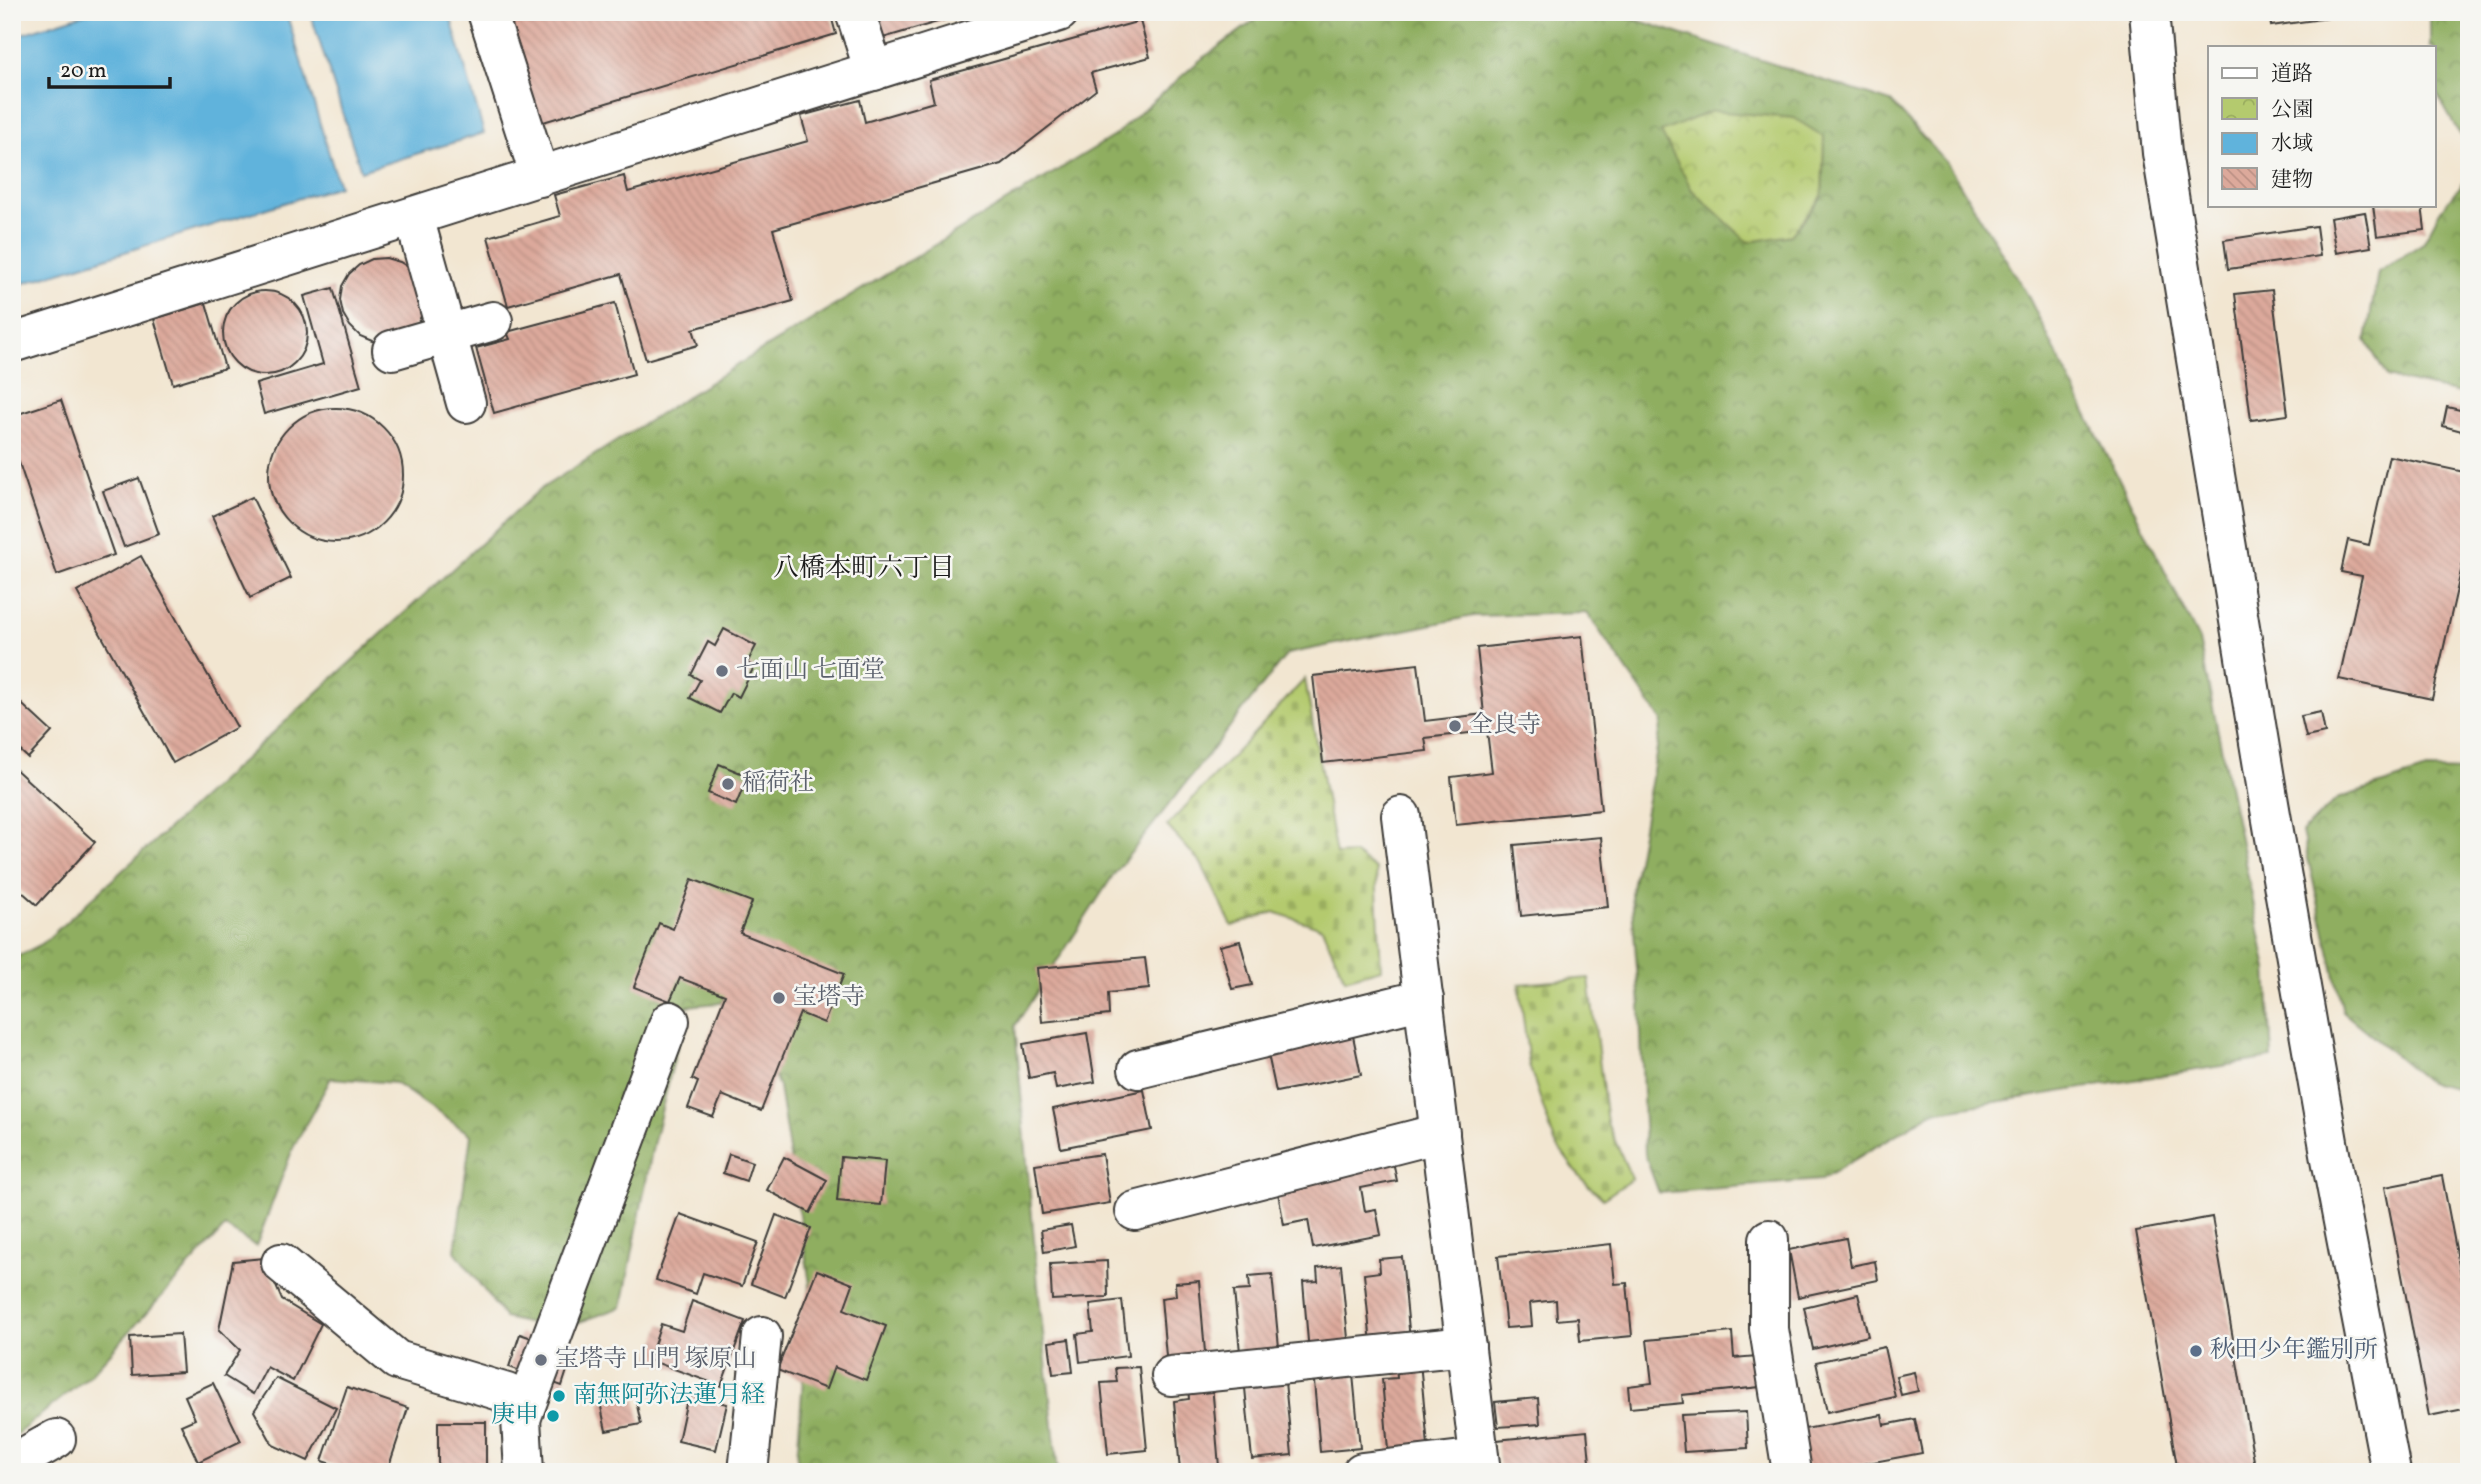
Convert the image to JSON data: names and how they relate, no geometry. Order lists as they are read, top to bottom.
{
  "districts": ["八橋本町六丁目"],
  "places": [
    "七面山 七面堂",
    "全良寺",
    "稲荷社",
    "宝塔寺",
    "秋田少年鑑別所",
    "宝塔寺 山門 塚原山",
    "南無阿弥法蓮月経",
    "庚申"
  ],
  "legend": [
    "道路",
    "公園",
    "水域",
    "建物"
  ],
  "scale_bar": "20 m"
}
